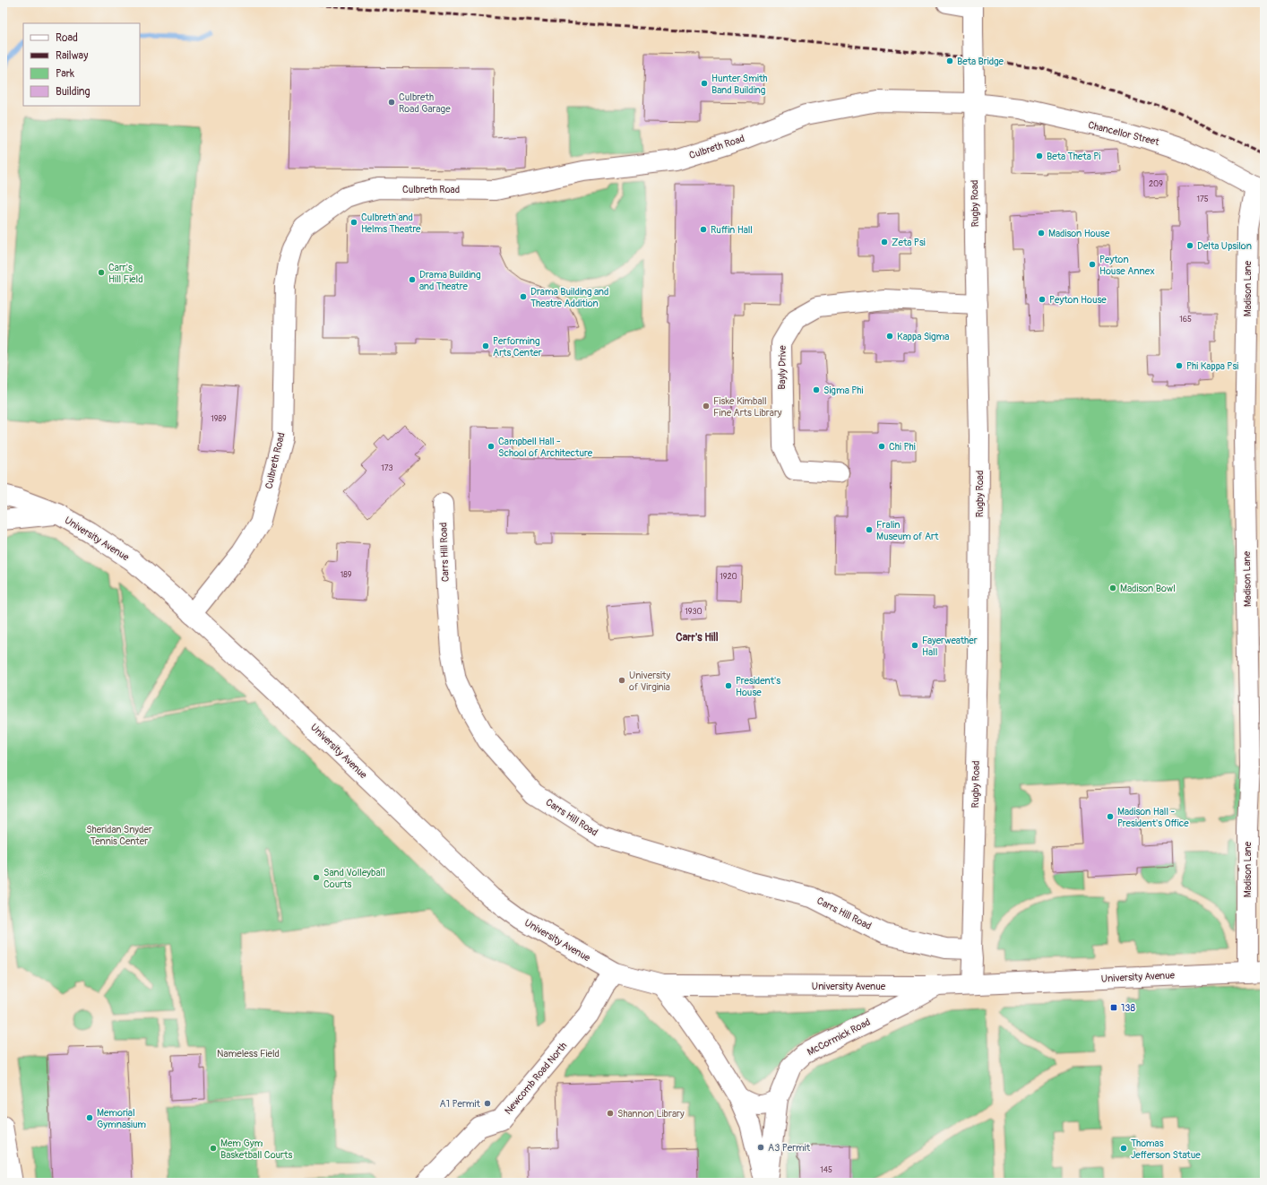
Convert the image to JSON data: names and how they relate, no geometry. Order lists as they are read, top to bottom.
{
  "streets": {
    "street": [
      "Chancellor Street",
      "Culbreth Road",
      "Rugby Road",
      "Madison Lane",
      "Bayly Drive",
      "University Avenue",
      "Carrs Hill Road",
      "McCormick Road",
      "Newcomb Road North"
    ]
  },
  "crossings": [
    ["Chancellor Street", "Culbreth Road"],
    ["Chancellor Street", "Rugby Road"],
    ["Chancellor Street", "Madison Lane"],
    ["Culbreth Road", "Rugby Road"],
    ["Culbreth Road", "University Avenue"],
    ["Rugby Road", "Bayly Drive"],
    ["Rugby Road", "University Avenue"],
    ["Rugby Road", "Carrs Hill Road"],
    ["Madison Lane", "University Avenue"],
    ["University Avenue", "McCormick Road"],
    ["University Avenue", "Newcomb Road North"]
  ],
  "districts": ["Carr's Hill"],
  "parks": ["Sheridan Snyder Tennis Center", "Nameless Field"],
  "places": {
    "other": [
      "Beta Bridge",
      "Hunter Smith Band Building",
      "Culbreth Road Garage",
      "Beta Theta Pi",
      "Culbreth and Helms Theatre",
      "Ruffin Hall",
      "Madison House",
      "Zeta Psi",
      "Delta Upsilon",
      "Peyton House Annex",
      "Carr's Hill Field",
      "Drama Building and Theatre",
      "Drama Building and Theatre Addition",
      "Peyton House",
      "Kappa Sigma",
      "Performing Arts Center",
      "Phi Kappa Psi",
      "Sigma Phi",
      "Fiske Kimball Fine Arts Library",
      "Campbell Hall - School of Architecture",
      "Chi Phi",
      "Fralin Museum of Art",
      "Madison Bowl",
      "Fayerweather Hall",
      "University of Virginia",
      "President's House",
      "Madison Hall - President's Office",
      "Sand Volleyball Courts",
      "A1 Permit",
      "Shannon Library",
      "Memorial Gymnasium",
      "A3 Permit",
      "Mem Gym Basketball Courts",
      "Thomas Jefferson Statue"
    ],
    "transit": ["138"]
  },
  "house_numbers": [
    "209",
    "175",
    "165",
    "1989",
    "173",
    "189",
    "1920",
    "1930",
    "145"
  ],
  "legend": [
    "Road",
    "Railway",
    "Park",
    "Building"
  ]
}
